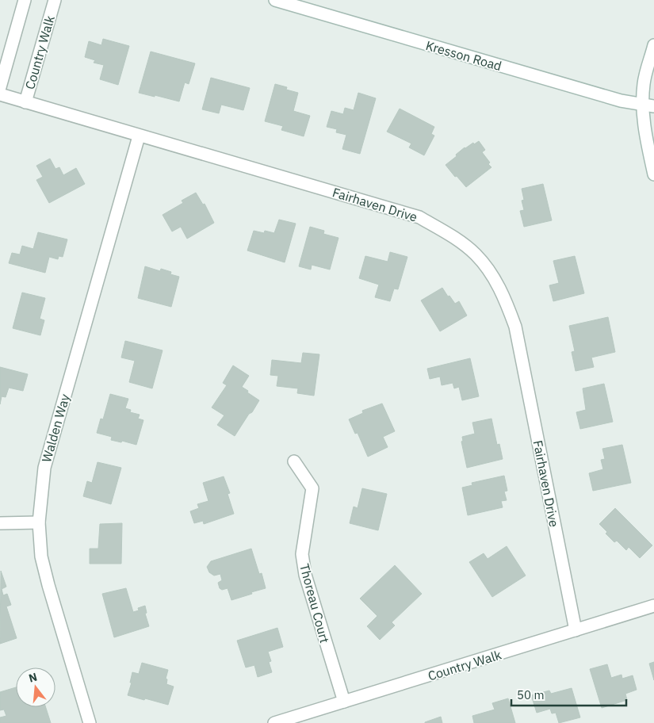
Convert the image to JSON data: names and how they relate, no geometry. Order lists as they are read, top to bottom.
{
  "streets": {
    "street": [
      "Country Walk",
      "Kresson Road",
      "Fairhaven Drive",
      "Walden Way",
      "Thoreau Court"
    ]
  },
  "crossings": [
    ["Country Walk", "Fairhaven Drive"],
    ["Country Walk", "Thoreau Court"],
    ["Fairhaven Drive", "Walden Way"]
  ],
  "scale_bar": "50 m",
  "north": "top"
}
